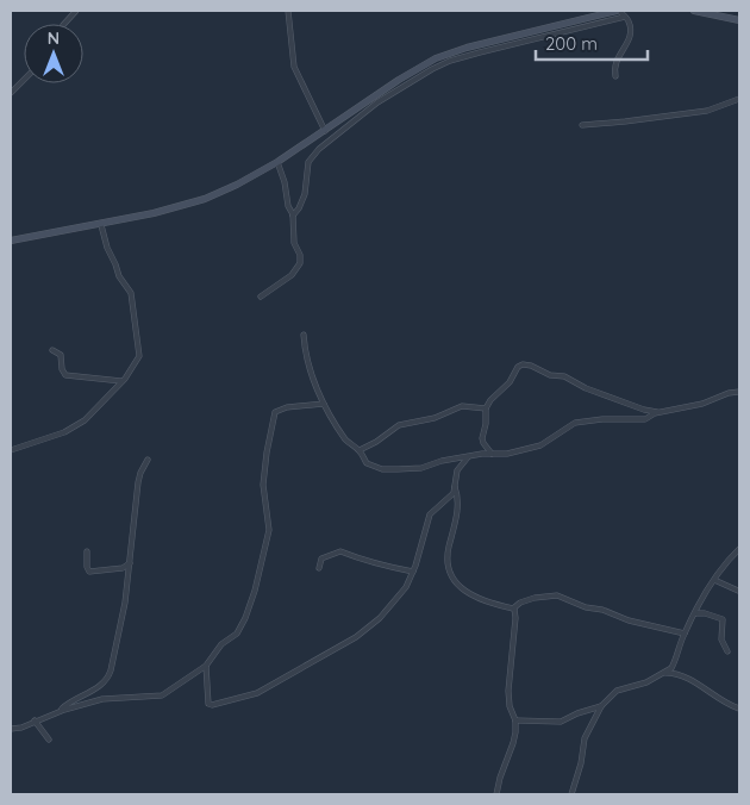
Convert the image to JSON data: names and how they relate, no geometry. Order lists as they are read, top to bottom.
{
  "scale_bar": "200 m",
  "north": "top"
}
